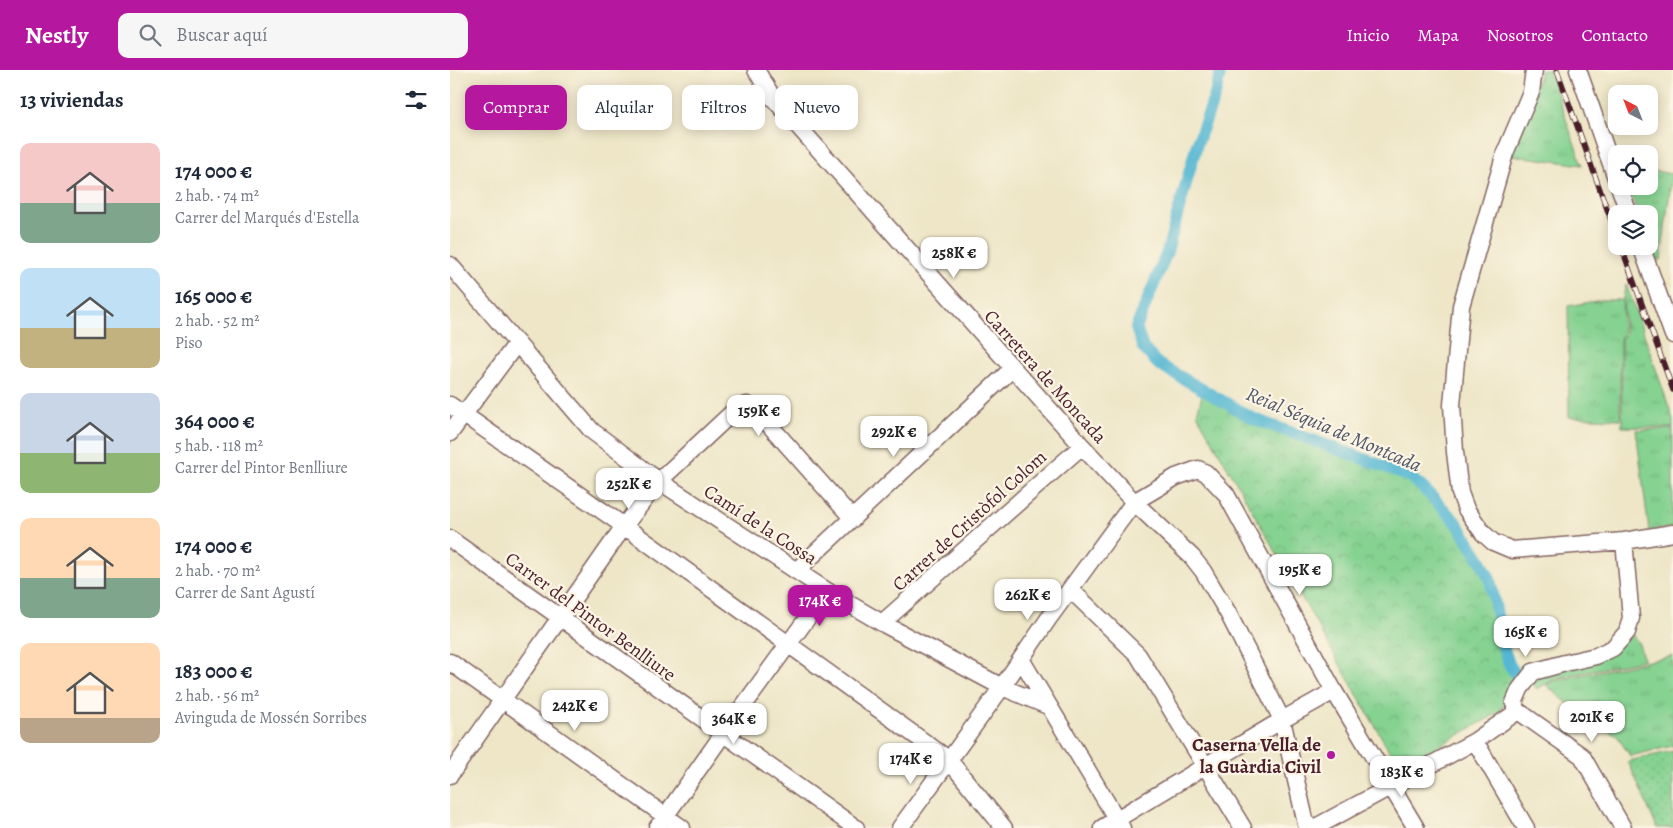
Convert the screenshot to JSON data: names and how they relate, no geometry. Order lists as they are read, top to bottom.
{
  "streets": {
    "street": [
      "Carretera de Moncada",
      "Carrer de Cristòfol Colom",
      "Camí de la Cossa",
      "Carrer del Pintor Benlliure"
    ]
  },
  "crossings": [
    ["Carretera de Moncada", "Carrer de Cristòfol Colom"],
    ["Carrer de Cristòfol Colom", "Camí de la Cossa"]
  ],
  "water": ["Reial Séquia de Montcada"],
  "places": ["Caserna Vella de la Guàrdia Civil"],
  "north": "top left",
  "page": {
    "header": "Nestly",
    "search": "Buscar aquí",
    "nav": [
      "Inicio",
      "Mapa",
      "Nosotros",
      "Contacto"
    ],
    "heading": "13 viviendas",
    "chip": [
      "Comprar",
      "Alquilar",
      "Filtros",
      "Nuevo"
    ],
    "list": [
      {
        "name": "174 000 €",
        "note": "2 hab. · 74 m² · Carrer del Marqués d'Estella"
      },
      {
        "name": "165 000 €",
        "note": "2 hab. · 52 m² · Piso"
      },
      {
        "name": "364 000 €",
        "note": "5 hab. · 118 m² · Carrer del Pintor Benlliure"
      },
      {
        "name": "174 000 €",
        "note": "2 hab. · 70 m² · Carrer de Sant Agustí"
      },
      {
        "name": "183 000 €",
        "note": "2 hab. · 56 m² · Avinguda de Mossén Sorribes"
      }
    ],
    "price": [
      "258K €",
      "159K €",
      "292K €",
      "252K €",
      "195K €",
      "262K €",
      "174K €",
      "165K €",
      "242K €",
      "201K €",
      "364K €",
      "174K €",
      "183K €"
    ]
  }
}
